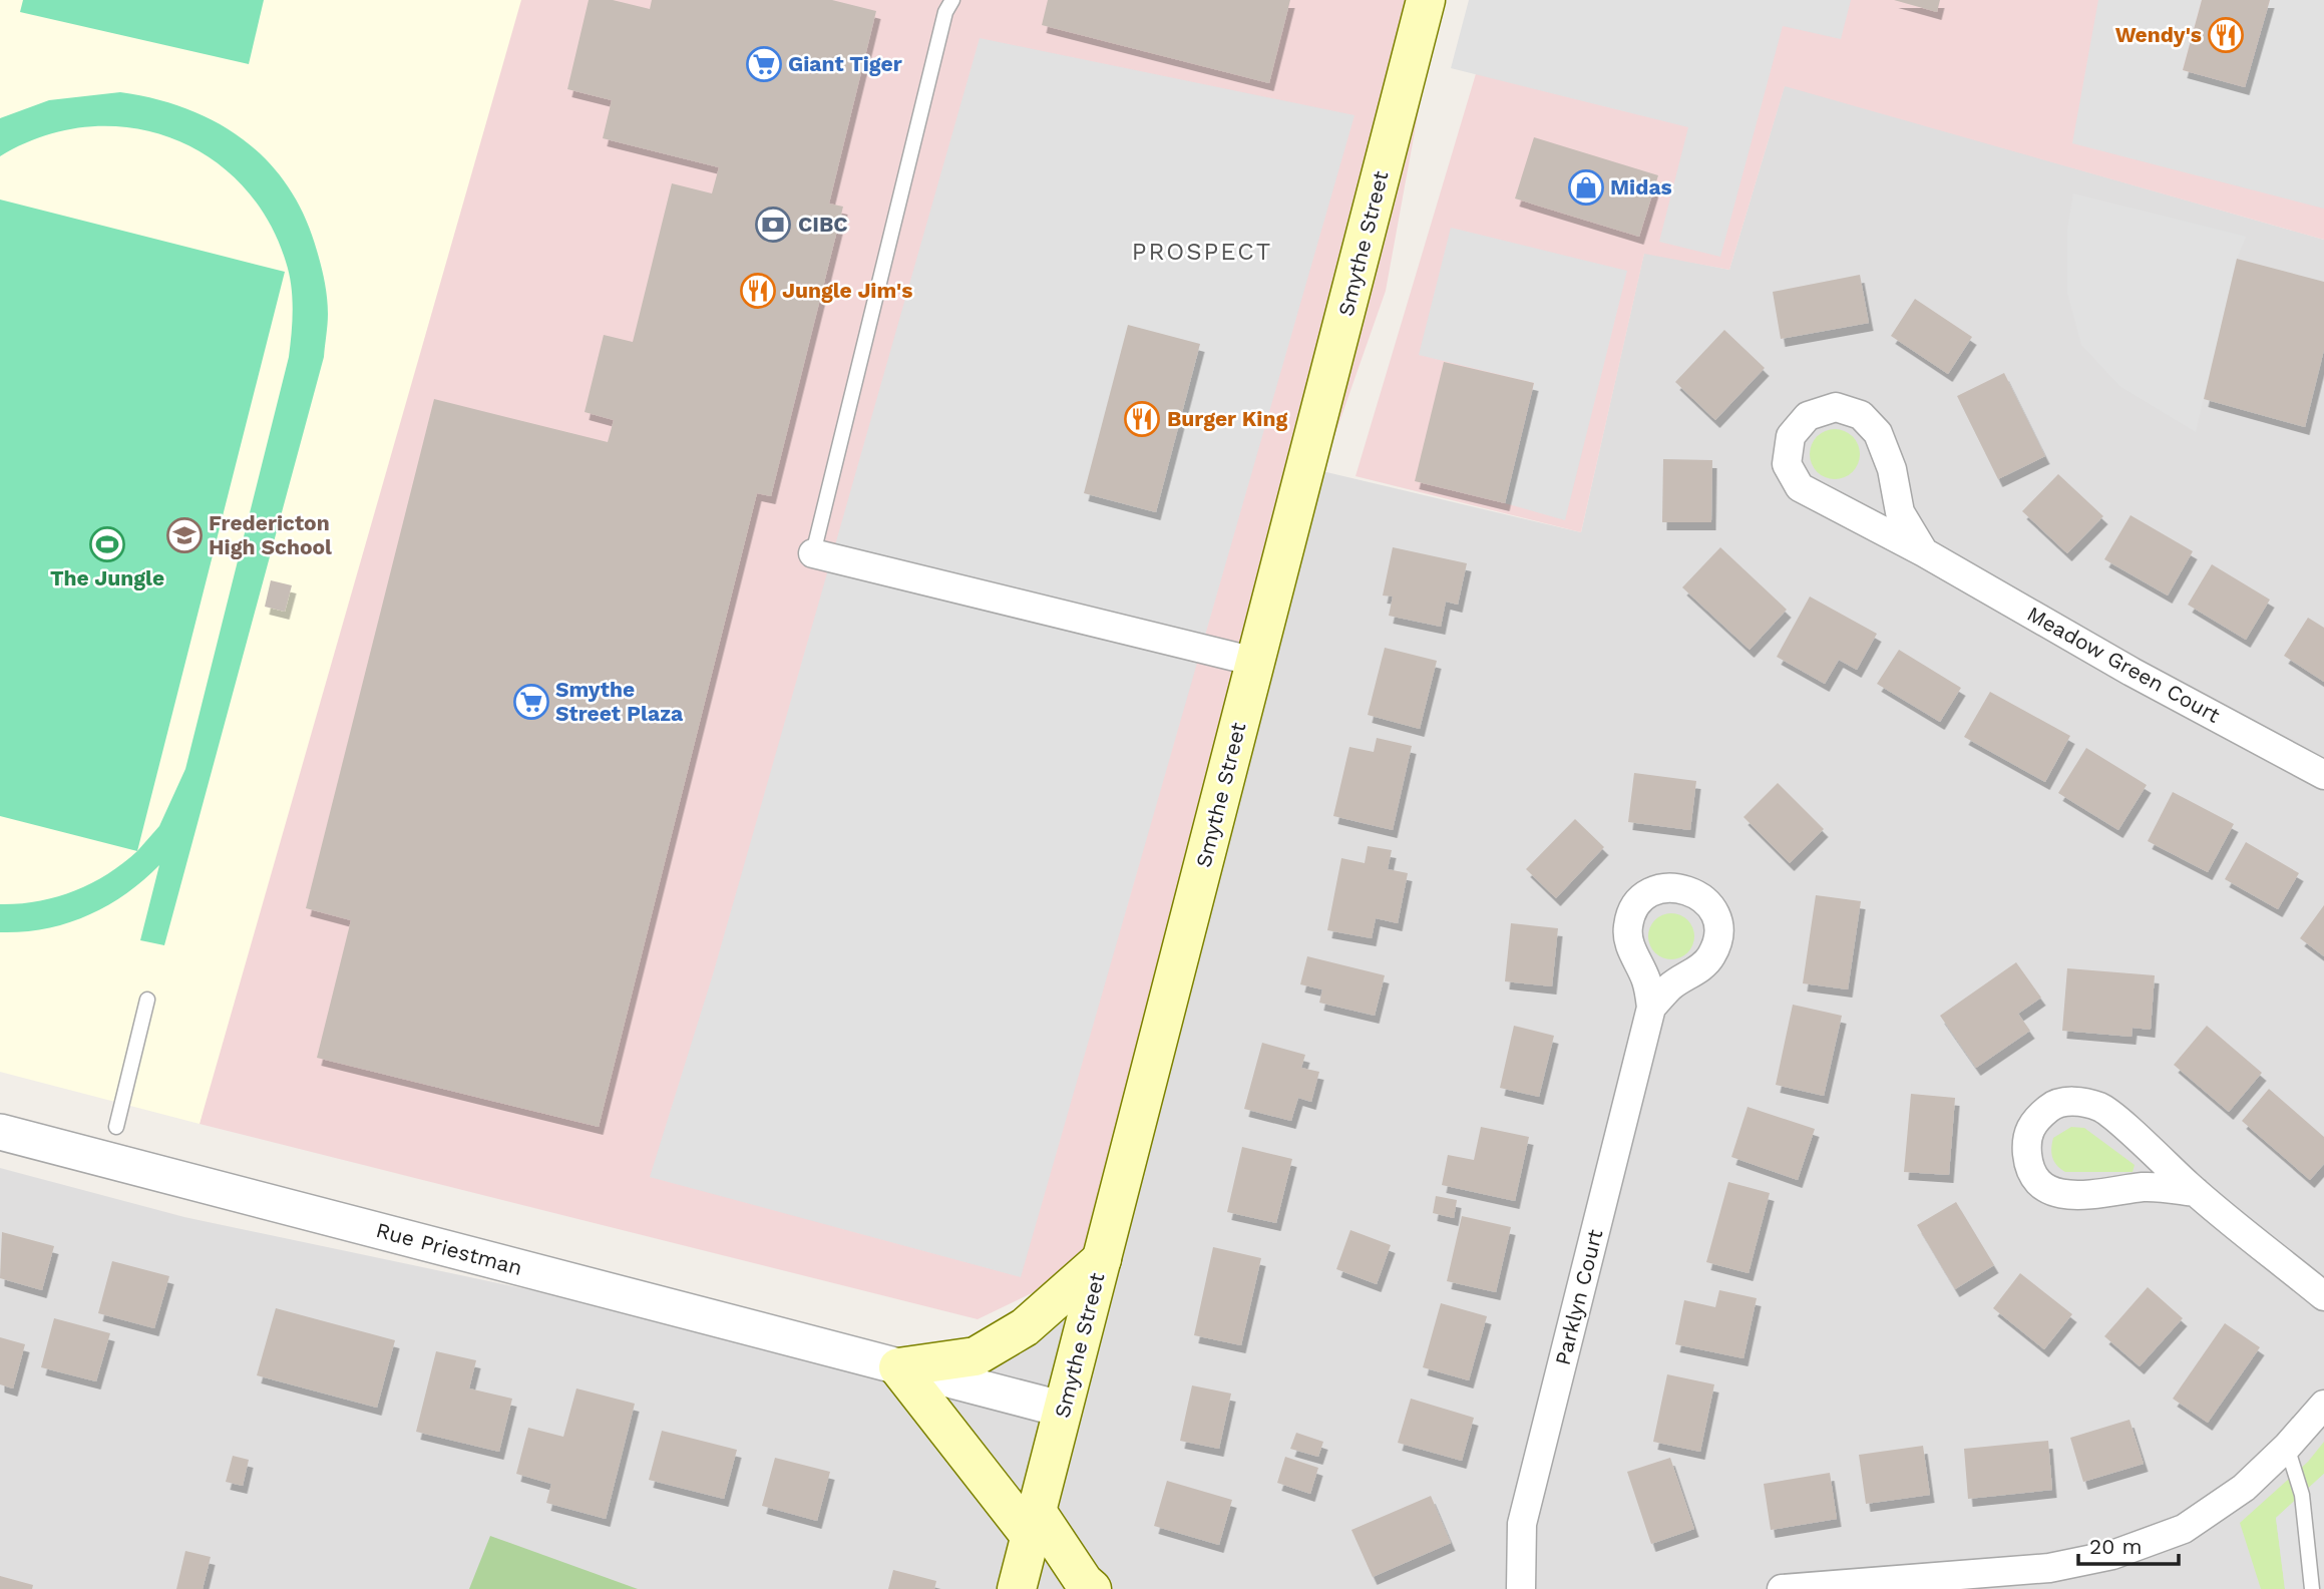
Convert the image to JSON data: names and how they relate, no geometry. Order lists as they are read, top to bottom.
{
  "streets": {
    "main road": ["Smythe Street"],
    "street": ["Meadow Green Court", "Rue Priestman", "Parklyn Court"]
  },
  "crossings": [
    ["Smythe Street", "Rue Priestman"]
  ],
  "districts": ["PROSPECT"],
  "places": {
    "restaurant": ["Wendy's", "Jungle Jim's", "Burger King"],
    "supermarket": ["Giant Tiger", "Smythe Street Plaza"],
    "shop": ["Midas"],
    "bank": ["CIBC"],
    "school or university": ["Fredericton High School"],
    "sports": ["The Jungle"]
  },
  "scale_bar": "20 m"
}
